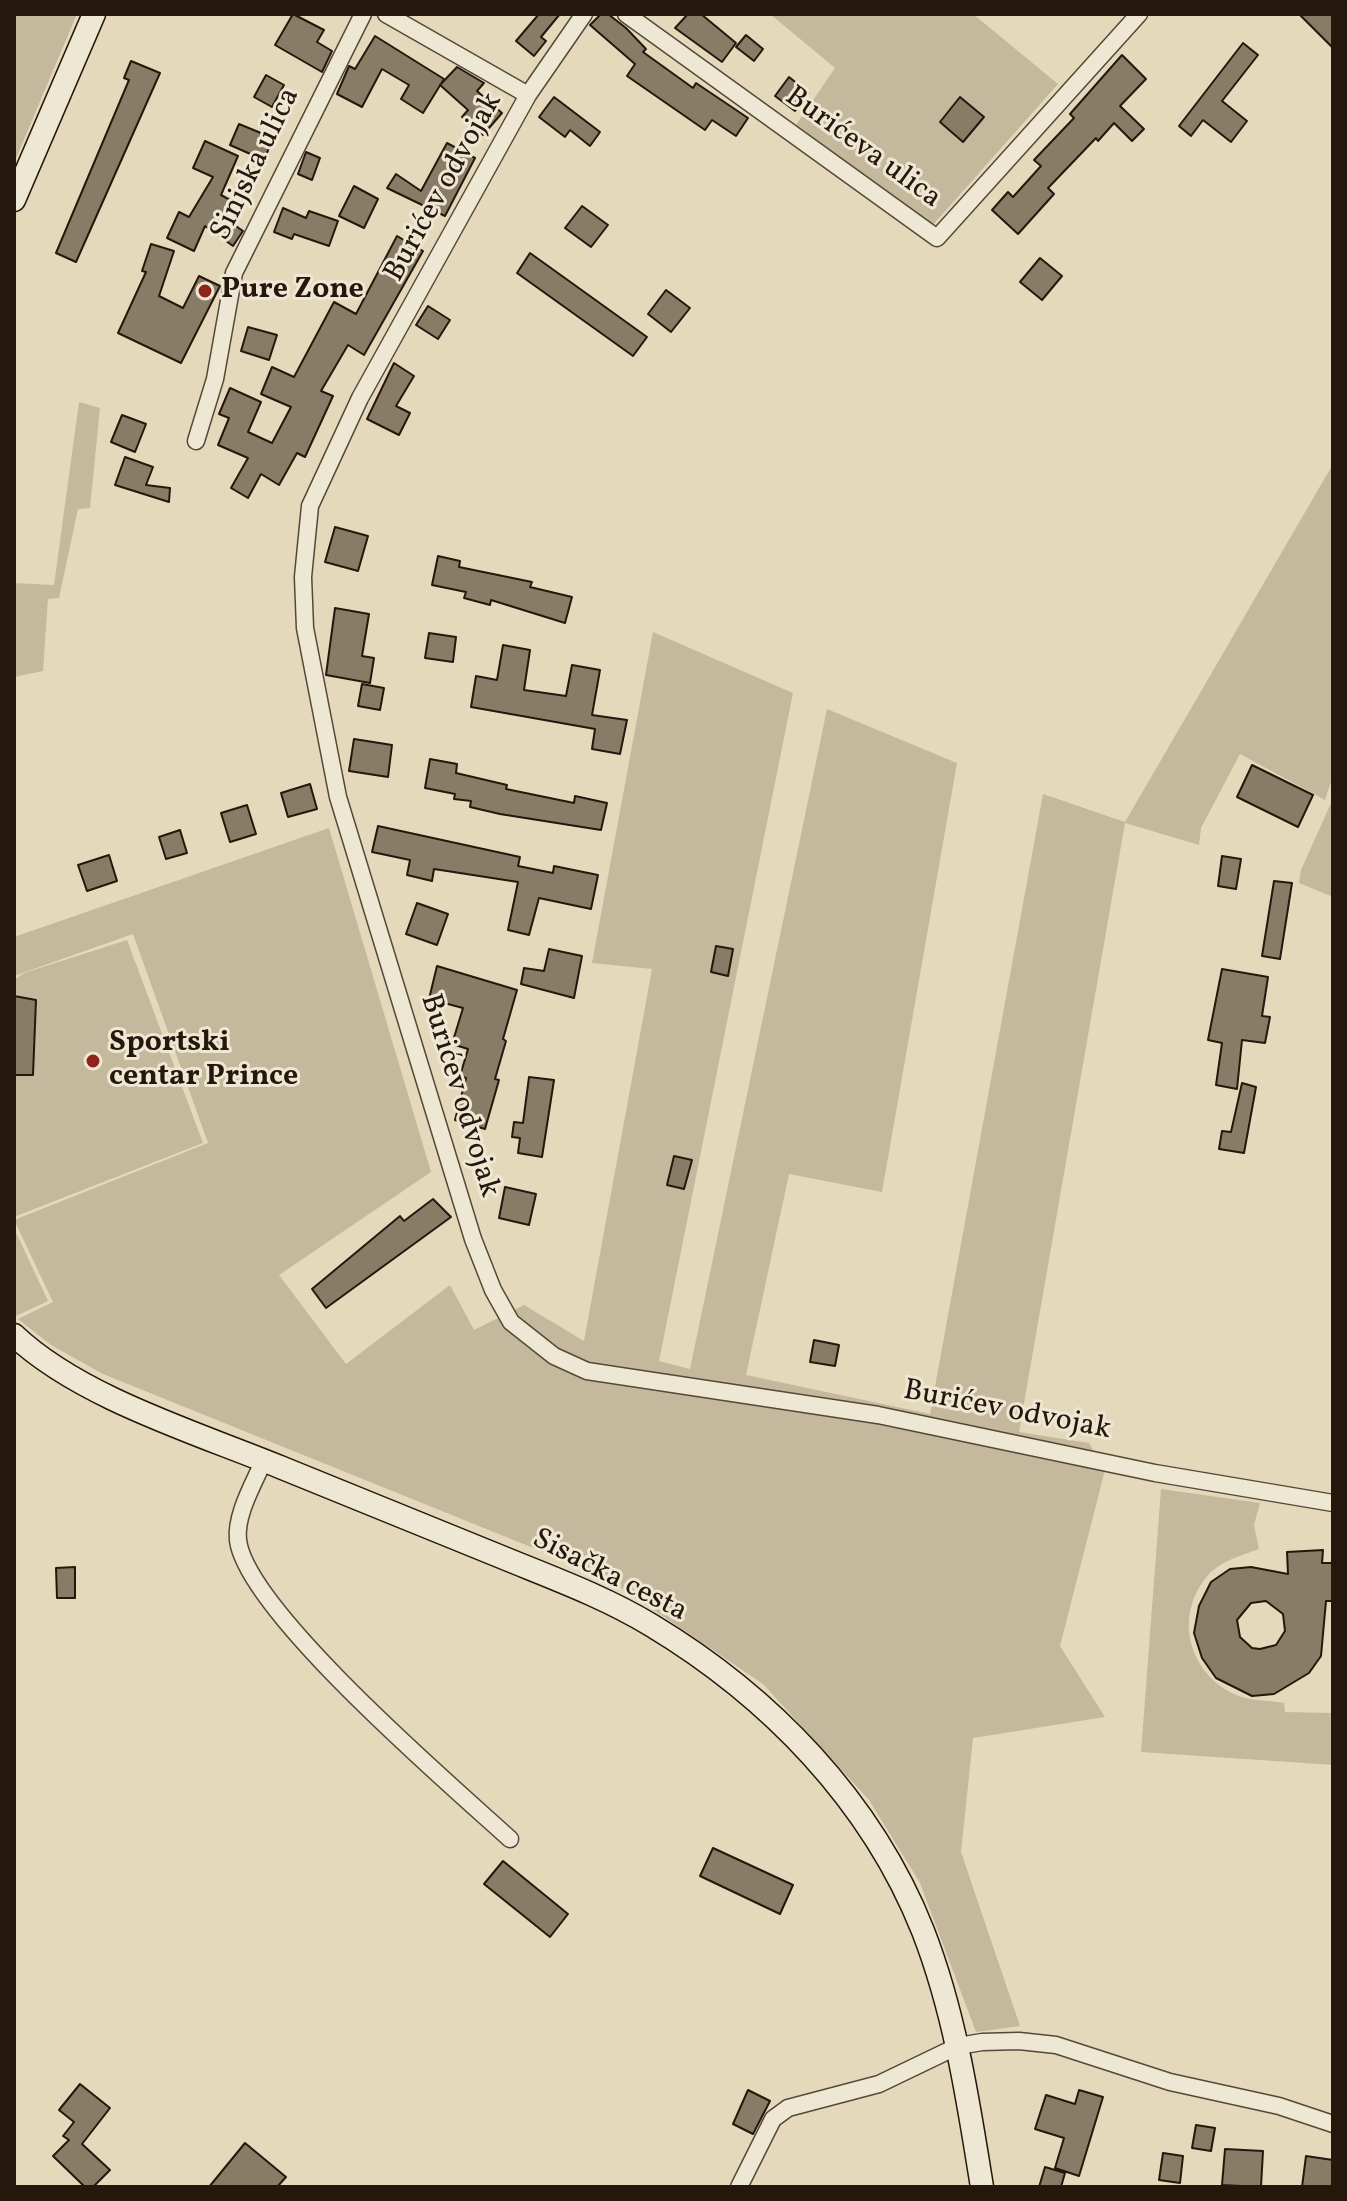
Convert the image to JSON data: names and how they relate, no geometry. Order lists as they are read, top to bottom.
{
  "streets": {
    "main road": ["Sisačka cesta"],
    "street": ["Burićeva ulica", "Sinjska ulica", "Burićev odvojak"]
  },
  "places": ["Pure Zone", "Sportski centar Prince"]
}
